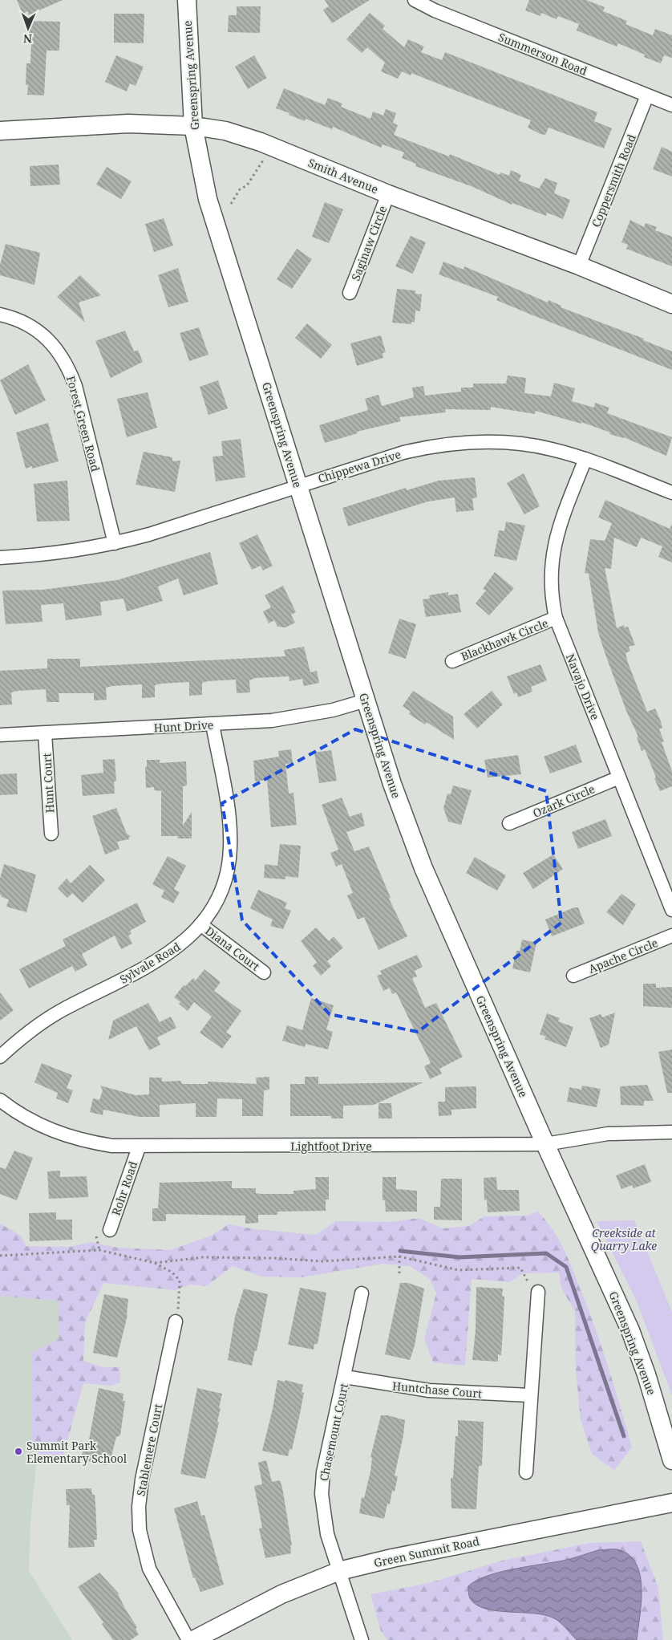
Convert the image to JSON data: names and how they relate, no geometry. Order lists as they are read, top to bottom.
{
  "streets": {
    "main road": ["Greenspring Avenue", "Smith Avenue", "Green Summit Road"],
    "street": [
      "Summerson Road",
      "Coppersmith Road",
      "Saginaw Circle",
      "Forest Green Road",
      "Chippewa Drive",
      "Blackhawk Circle",
      "Navajo Drive",
      "Hunt Drive",
      "Hunt Court",
      "Ozark Circle",
      "Diana Court",
      "Apache Circle",
      "Sylvale Road",
      "Lightfoot Drive",
      "Rohr Road",
      "Huntchase Court",
      "Chasemount Court",
      "Stablemere Court"
    ]
  },
  "crossings": [
    ["Summerson Road", "Coppersmith Road"],
    ["Greenspring Avenue", "Smith Avenue"],
    ["Greenspring Avenue", "Chippewa Drive"],
    ["Greenspring Avenue", "Hunt Drive"],
    ["Greenspring Avenue", "Lightfoot Drive"],
    ["Smith Avenue", "Coppersmith Road"],
    ["Smith Avenue", "Saginaw Circle"],
    ["Forest Green Road", "Chippewa Drive"],
    ["Chippewa Drive", "Navajo Drive"],
    ["Blackhawk Circle", "Navajo Drive"],
    ["Navajo Drive", "Ozark Circle"],
    ["Hunt Drive", "Hunt Court"],
    ["Hunt Drive", "Sylvale Road"],
    ["Diana Court", "Sylvale Road"],
    ["Lightfoot Drive", "Rohr Road"],
    ["Huntchase Court", "Chasemount Court"],
    ["Chasemount Court", "Green Summit Road"]
  ],
  "parks": ["Creekside at Quarry Lake"],
  "places": ["Summit Park Elementary School"],
  "north": "bottom"
}
